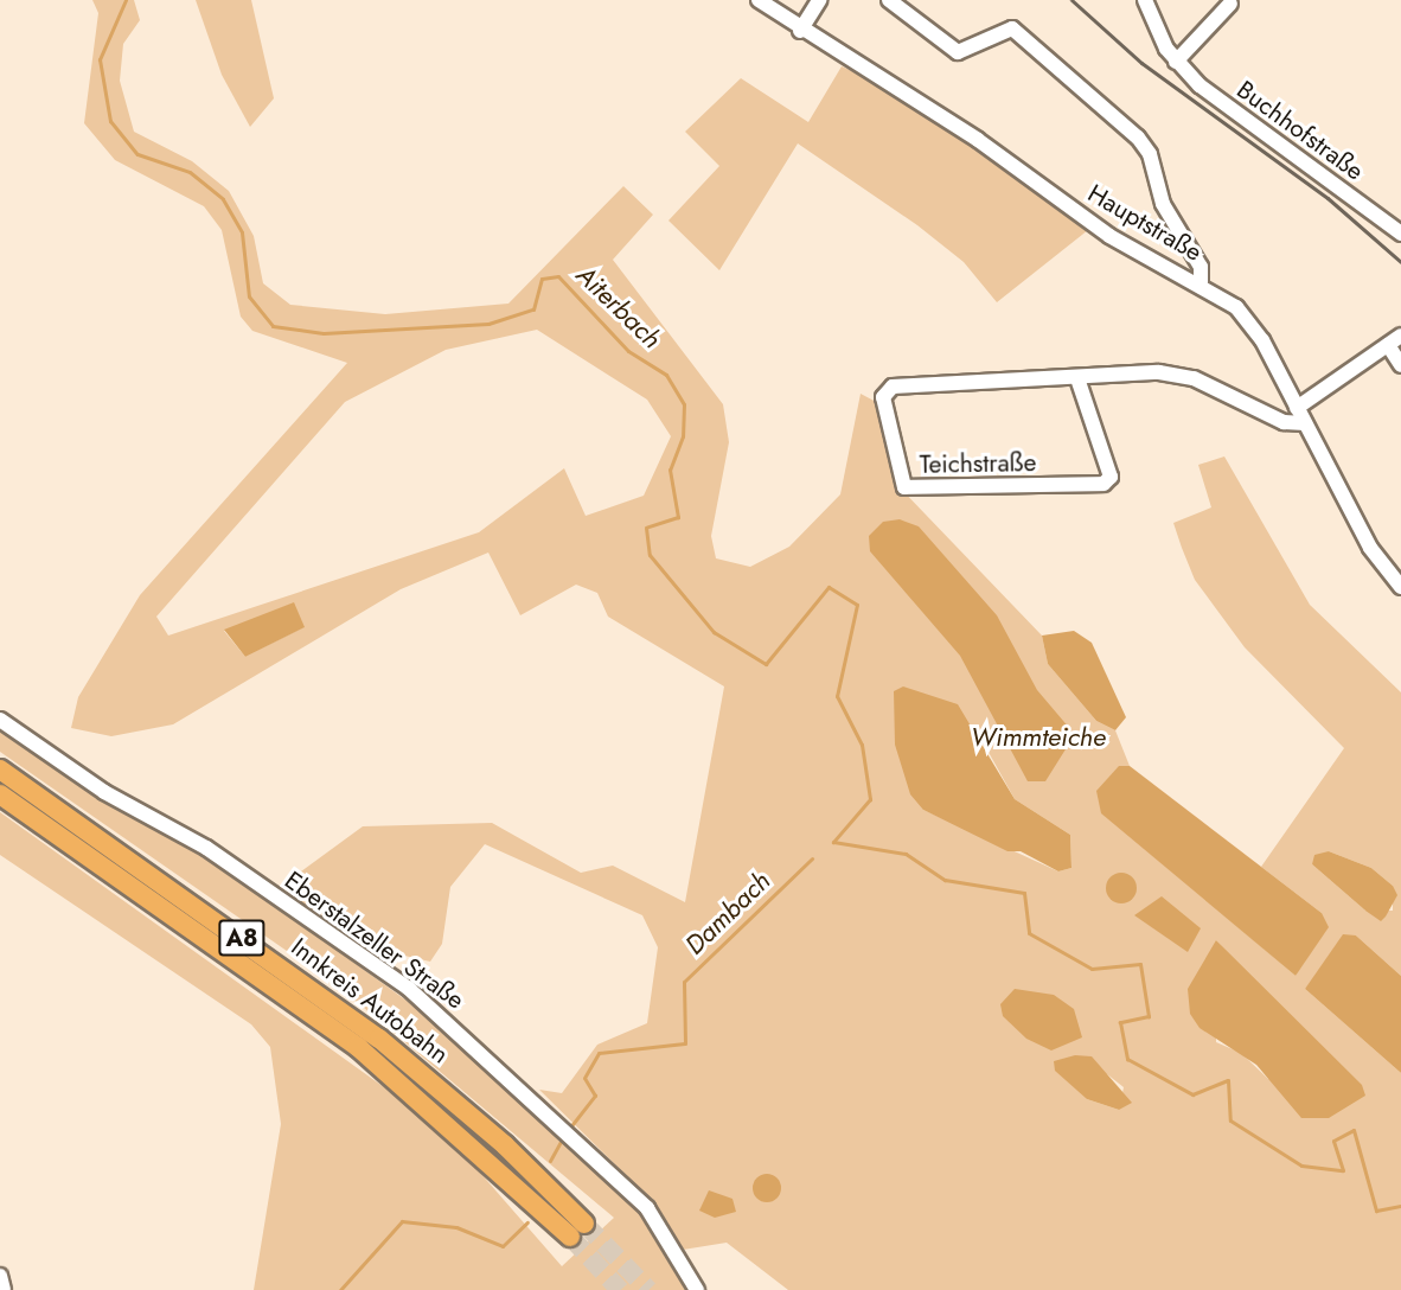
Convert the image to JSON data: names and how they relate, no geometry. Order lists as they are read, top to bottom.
{
  "streets": {
    "highway": ["A8", "Innkreis Autobahn"],
    "street": [
      "Buchhofstraße",
      "Hauptstraße",
      "Teichstraße",
      "Eberstalzeller Straße"
    ]
  },
  "crossings": [
    ["Hauptstraße", "Teichstraße"]
  ],
  "water": ["Aiterbach", "Wimmteiche", "Dambach"]
}
